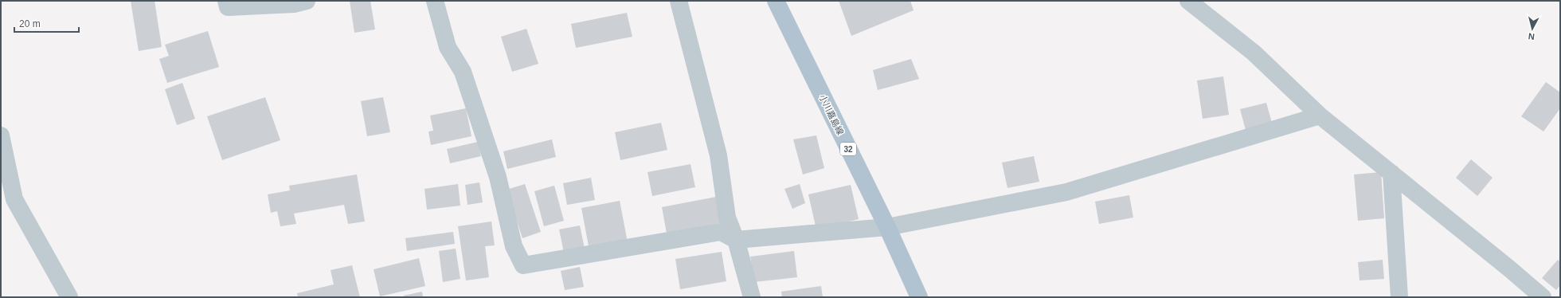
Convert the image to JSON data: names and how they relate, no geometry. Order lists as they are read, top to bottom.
{
  "streets": {
    "main road": ["小川嘉島線", "32"]
  },
  "scale_bar": "20 m",
  "north": "bottom"
}
